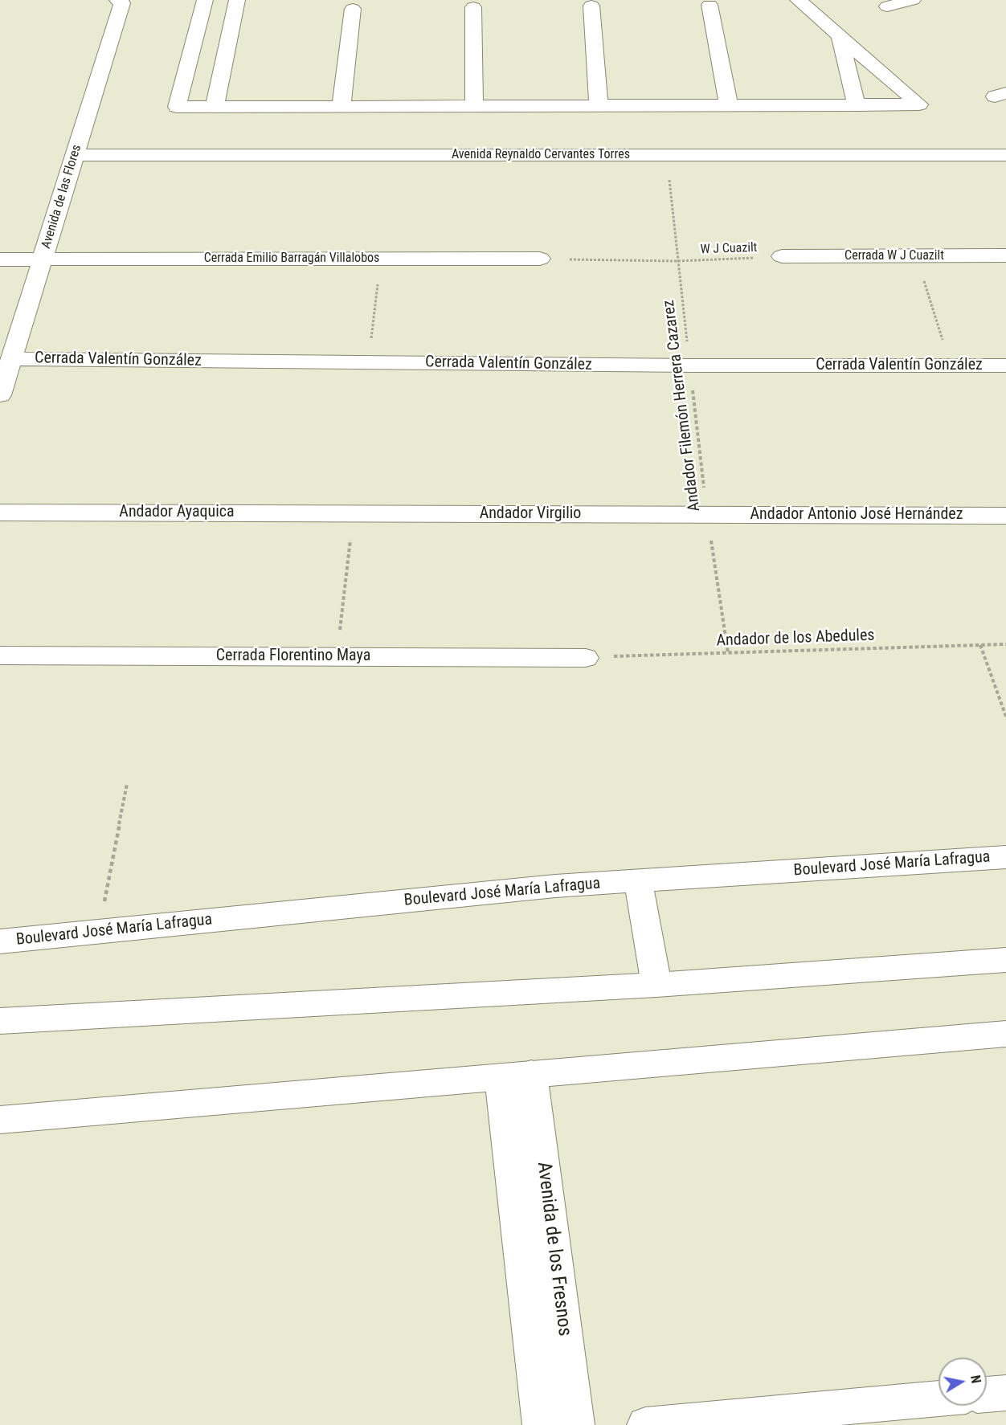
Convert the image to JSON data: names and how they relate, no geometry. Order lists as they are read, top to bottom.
{
  "streets": {
    "street": [
      "Avenida Reynaldo Cervantes Torres",
      "Avenida de las Flores",
      "Cerrada W J Cuazilt",
      "Cerrada Emilio Barragán Villalobos",
      "Cerrada Valentín González",
      "Andador Ayaquica",
      "Andador Virgilio",
      "Andador Antonio José Hernández",
      "Cerrada Florentino Maya",
      "Boulevard José María Lafragua",
      "Avenida de los Fresnos"
    ],
    "path": ["W J Cuazilt", "Andador Filemón Herrera Cazarez", "Andador de los Abedules"]
  },
  "crossings": [
    ["Avenida Reynaldo Cervantes Torres", "Avenida de las Flores"],
    ["Avenida Reynaldo Cervantes Torres", "Andador Filemón Herrera Cazarez"],
    ["Avenida de las Flores", "Cerrada Emilio Barragán Villalobos"],
    ["Avenida de las Flores", "Cerrada Valentín González"],
    ["W J Cuazilt", "Cerrada W J Cuazilt"],
    ["W J Cuazilt", "Cerrada Emilio Barragán Villalobos"],
    ["W J Cuazilt", "Andador Filemón Herrera Cazarez"],
    ["Cerrada Valentín González", "Andador Filemón Herrera Cazarez"],
    ["Andador Filemón Herrera Cazarez", "Andador Virgilio"],
    ["Andador Filemón Herrera Cazarez", "Andador Antonio José Hernández"],
    ["Andador Filemón Herrera Cazarez", "Andador de los Abedules"],
    ["Andador Ayaquica", "Andador Virgilio"],
    ["Andador Virgilio", "Andador Antonio José Hernández"],
    ["Andador de los Abedules", "Cerrada Florentino Maya"]
  ],
  "north": "right"
}
